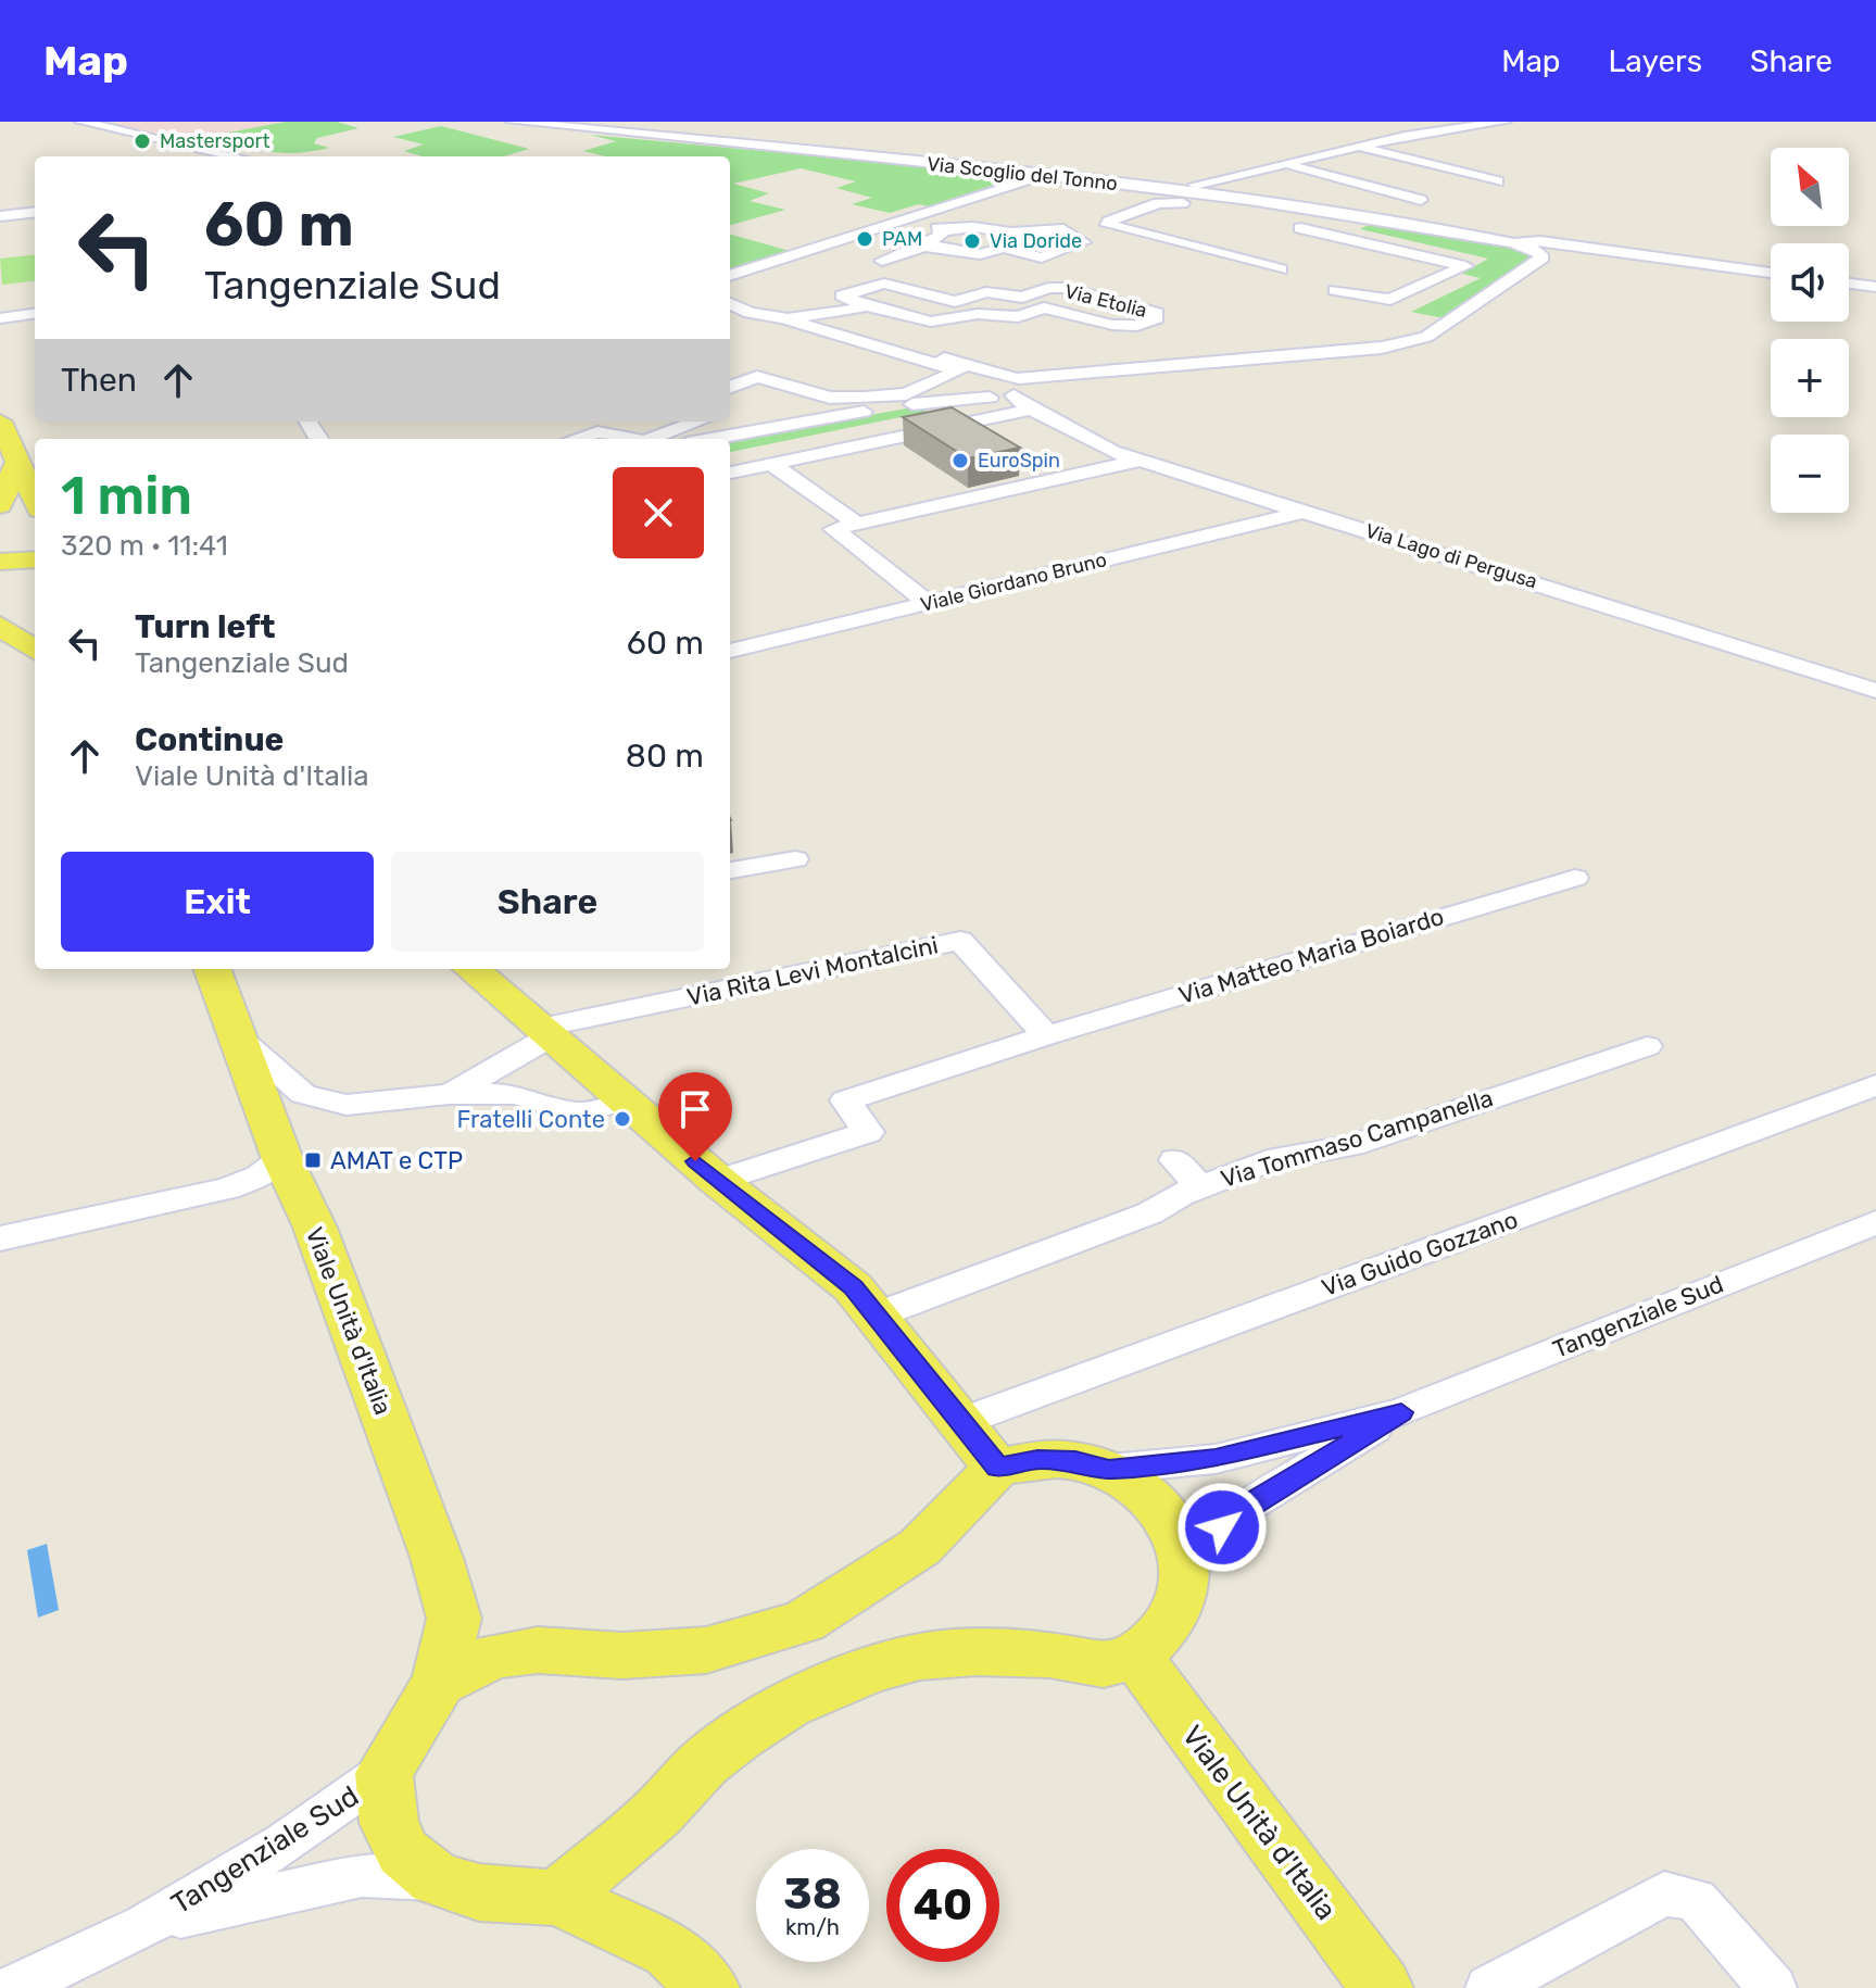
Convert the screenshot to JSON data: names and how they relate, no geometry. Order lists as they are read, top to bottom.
{
  "streets": {
    "main road": ["Viale Unità d'Italia"],
    "street": [
      "Via Scoglio del Tonno",
      "Via Etolia",
      "Via Lago di Pergusa",
      "Viale Giordano Bruno",
      "Via Matteo Maria Boiardo",
      "Via Rita Levi Montalcini",
      "Via Tommaso Campanella",
      "Via Guido Gozzano",
      "Tangenziale Sud"
    ]
  },
  "crossings": [
    ["Via Lago di Pergusa", "Viale Giordano Bruno"],
    ["Via Matteo Maria Boiardo", "Via Rita Levi Montalcini"],
    ["Tangenziale Sud", "Viale Unità d'Italia"]
  ],
  "places": {
    "other": [
      "Mastersport",
      "PAM",
      "Via Doride",
      "EuroSpin",
      "Fratelli Conte"
    ],
    "transit": ["AMAT e CTP"]
  },
  "north": "top left",
  "page": {
    "header": "Map",
    "nav": ["Map", "Layers", "Share"],
    "map_buttons": ["+", "−"],
    "turn": ["60 m", "Tangenziale Sud"],
    "then": "Then",
    "heading": ["1 min", "320 m · 11:41"],
    "list": [
      {
        "name": "Turn left",
        "note": "Tangenziale Sud",
        "value": "60 m"
      },
      {
        "name": "Continue",
        "note": "Viale Unità d'Italia",
        "value": "80 m"
      }
    ],
    "buttons": ["Exit", "Share"],
    "speed": "38 km/h",
    "limit": "40"
  }
}
